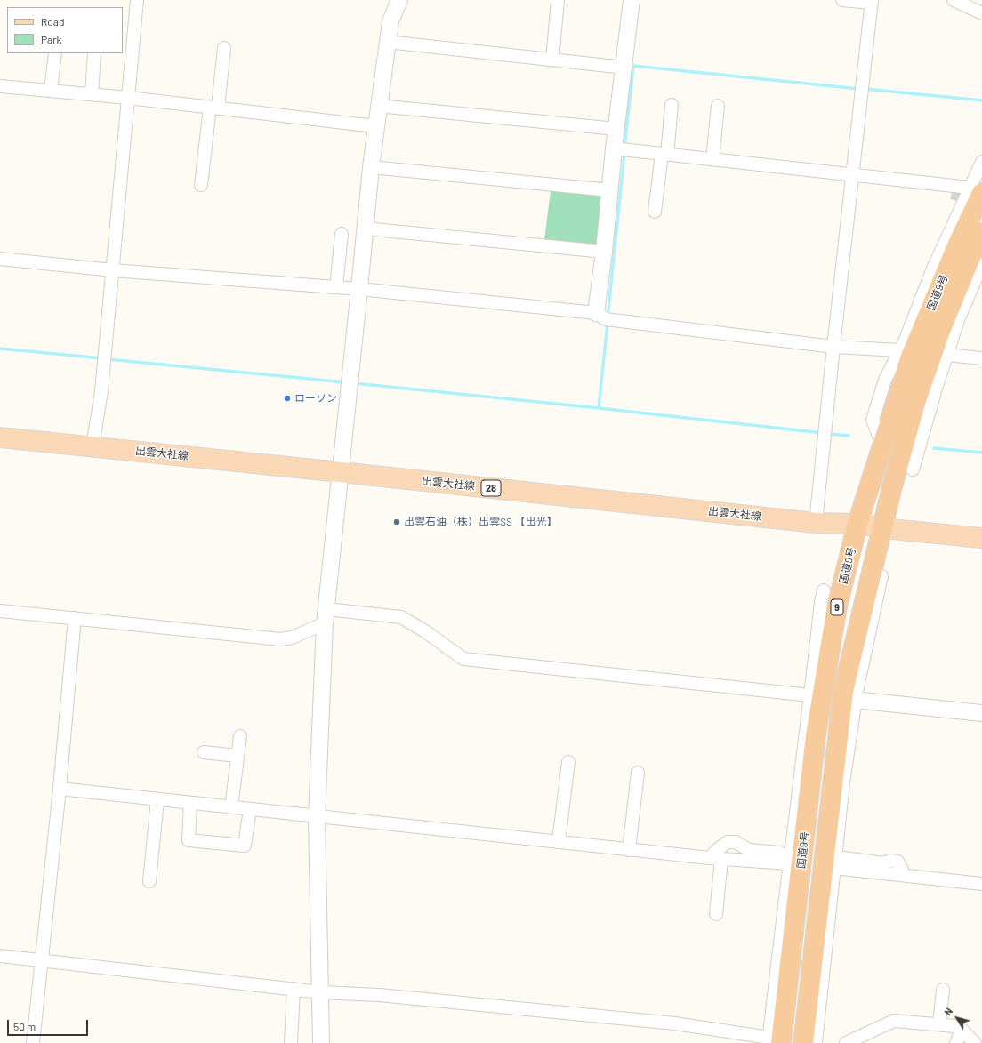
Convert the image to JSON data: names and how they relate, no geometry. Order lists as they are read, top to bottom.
{
  "streets": {
    "highway": ["国道9号", "9"],
    "main road": ["出雲大社線", "28"]
  },
  "crossings": [
    ["国道9号", "出雲大社線"]
  ],
  "places": ["ローソン", "出雲石油（株）出雲SS 【出光】"],
  "legend": ["Road", "Park"],
  "scale_bar": "50 m",
  "north": "top left"
}
